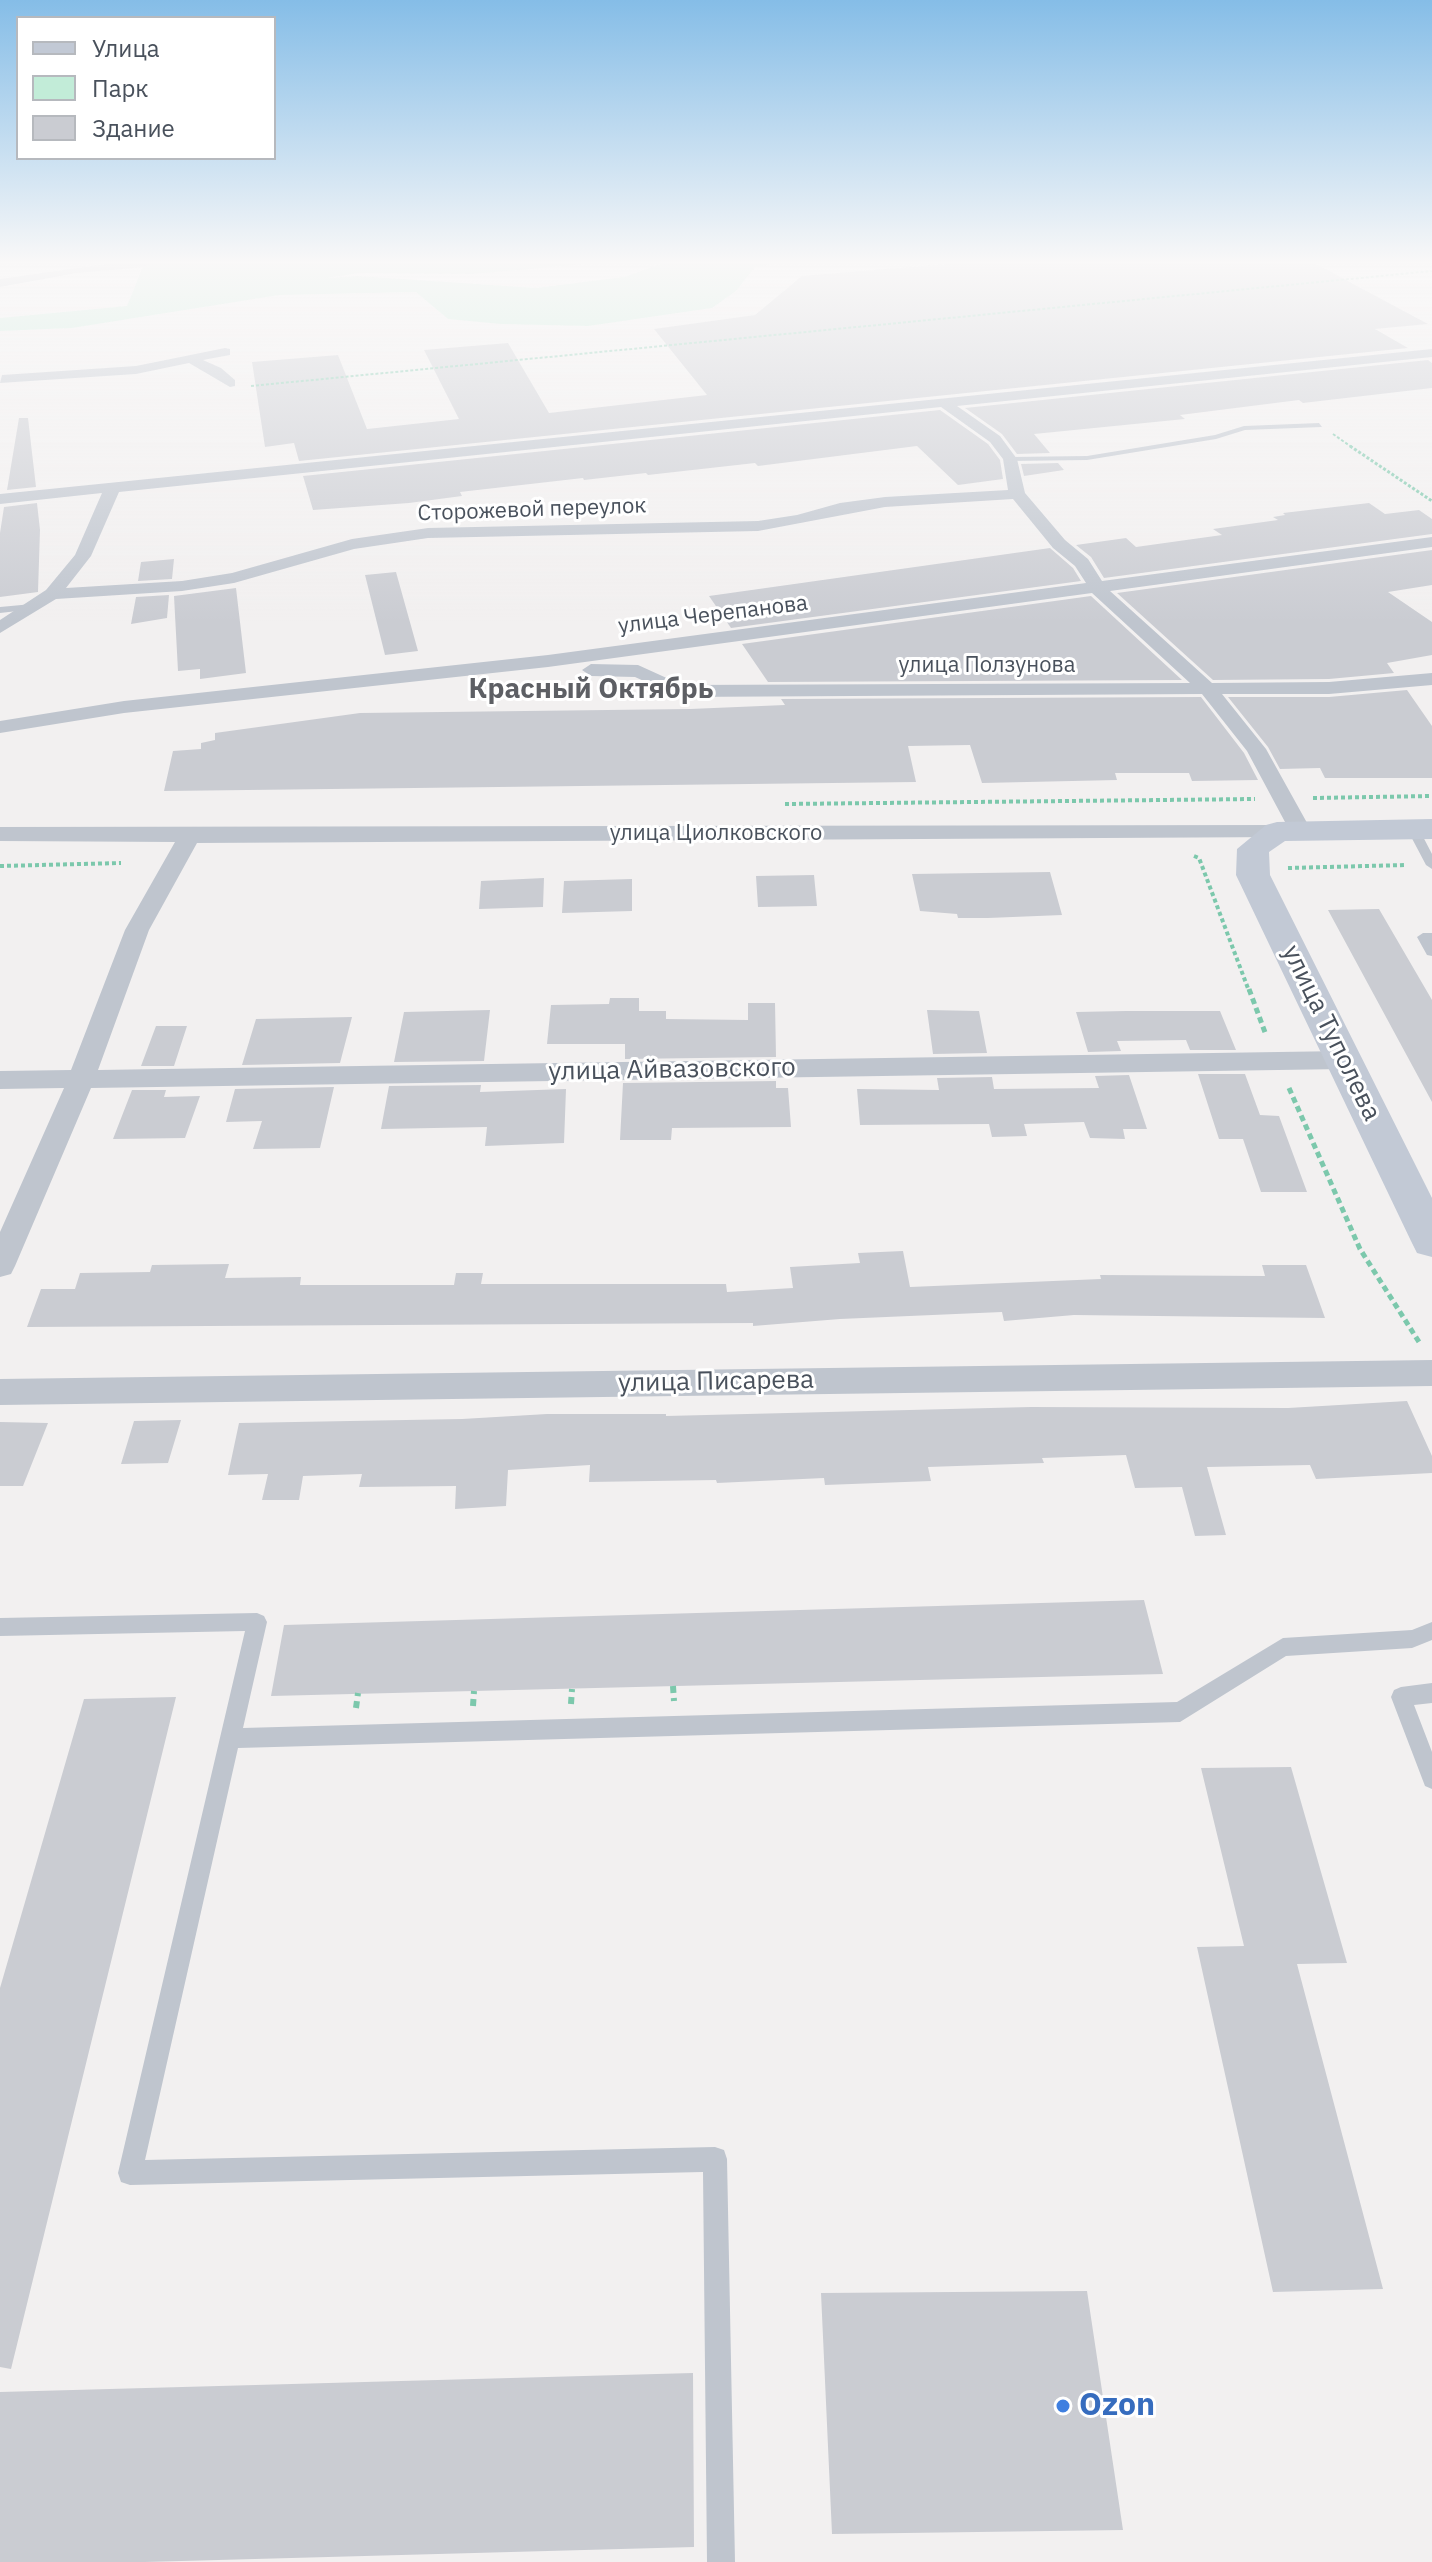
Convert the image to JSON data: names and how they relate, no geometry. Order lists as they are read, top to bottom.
{
  "streets": {
    "street": [
      "Сторожевой переулок",
      "улица Черепанова",
      "улица Ползунова",
      "улица Циолковского",
      "улица Туполева",
      "улица Айвазовского",
      "улица Писарева"
    ]
  },
  "crossings": [
    ["улица Черепанова", "улица Ползунова"],
    ["улица Туполева", "улица Айвазовского"]
  ],
  "districts": ["Красный Октябрь"],
  "places": ["Ozon"],
  "legend": ["Улица", "Парк", "Здание"]
}
